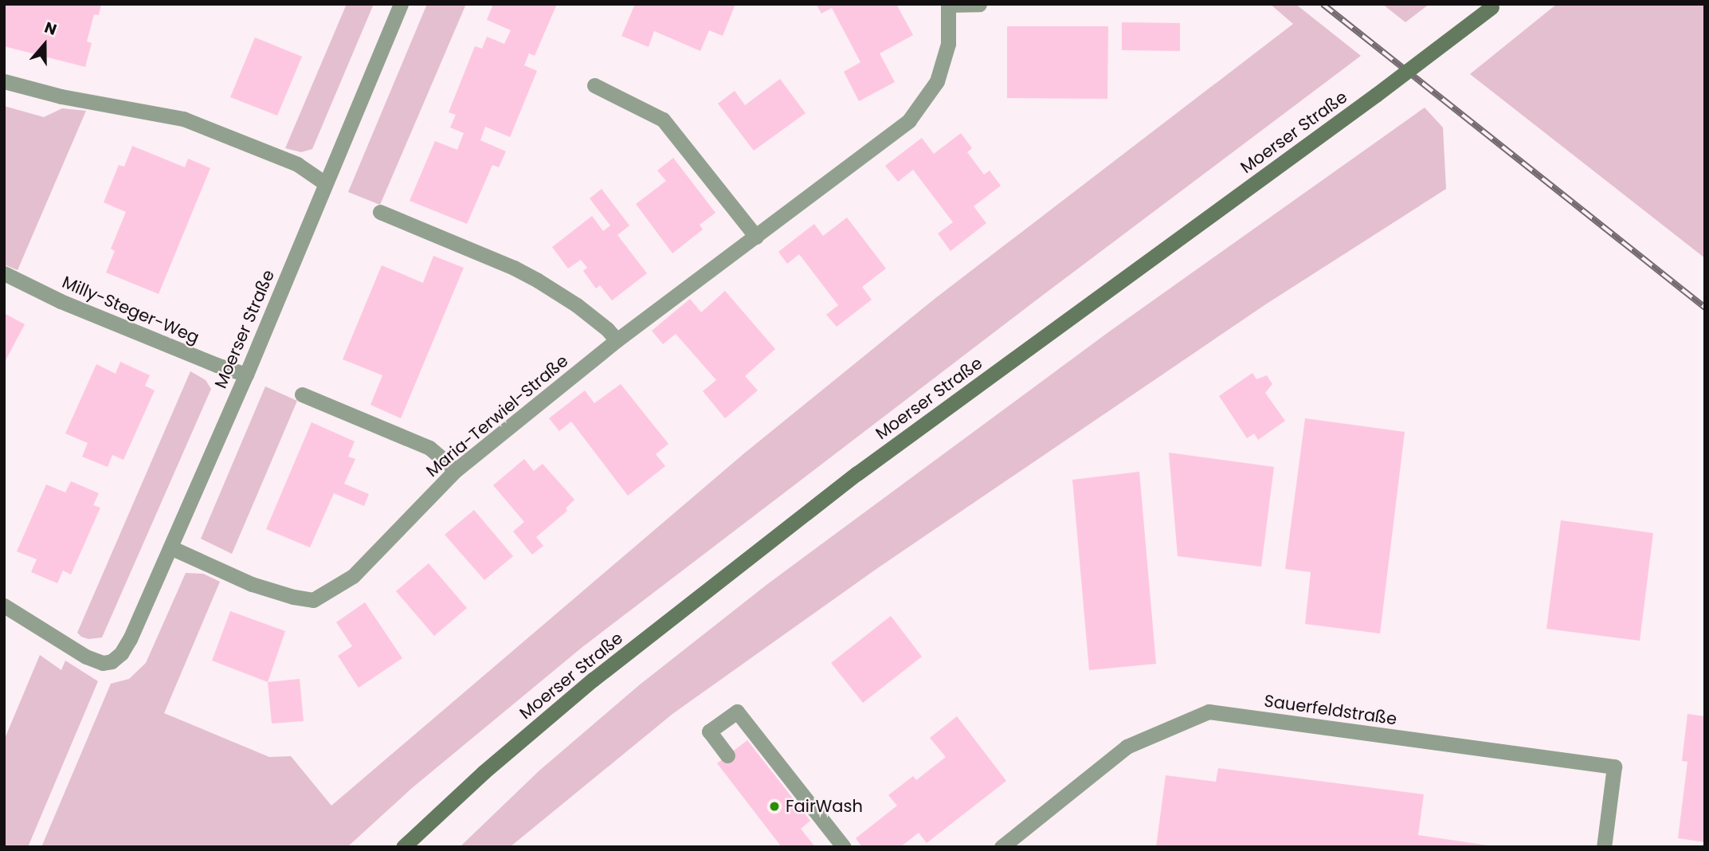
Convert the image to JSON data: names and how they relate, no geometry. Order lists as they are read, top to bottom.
{
  "streets": {
    "main road": ["Moerser Straße"],
    "street": ["Milly-Steger-Weg", "Maria-Terwiel-Straße", "Sauerfeldstraße"]
  },
  "crossings": [
    ["Moerser Straße", "Milly-Steger-Weg"],
    ["Moerser Straße", "Maria-Terwiel-Straße"]
  ],
  "places": ["FairWash"],
  "north": "top"
}
